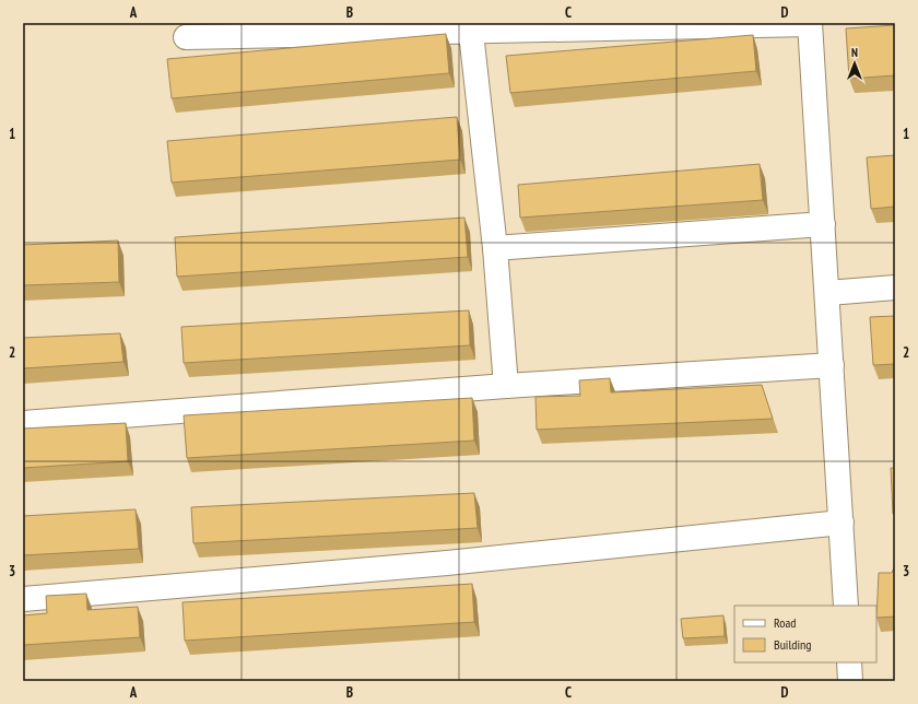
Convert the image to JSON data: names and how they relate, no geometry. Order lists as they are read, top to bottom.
{
  "legend": ["Road", "Building"],
  "north": "top",
  "grid": {
    "columns": [
      "A",
      "B",
      "C",
      "D"
    ],
    "rows": ["1", "2", "3"]
  }
}
